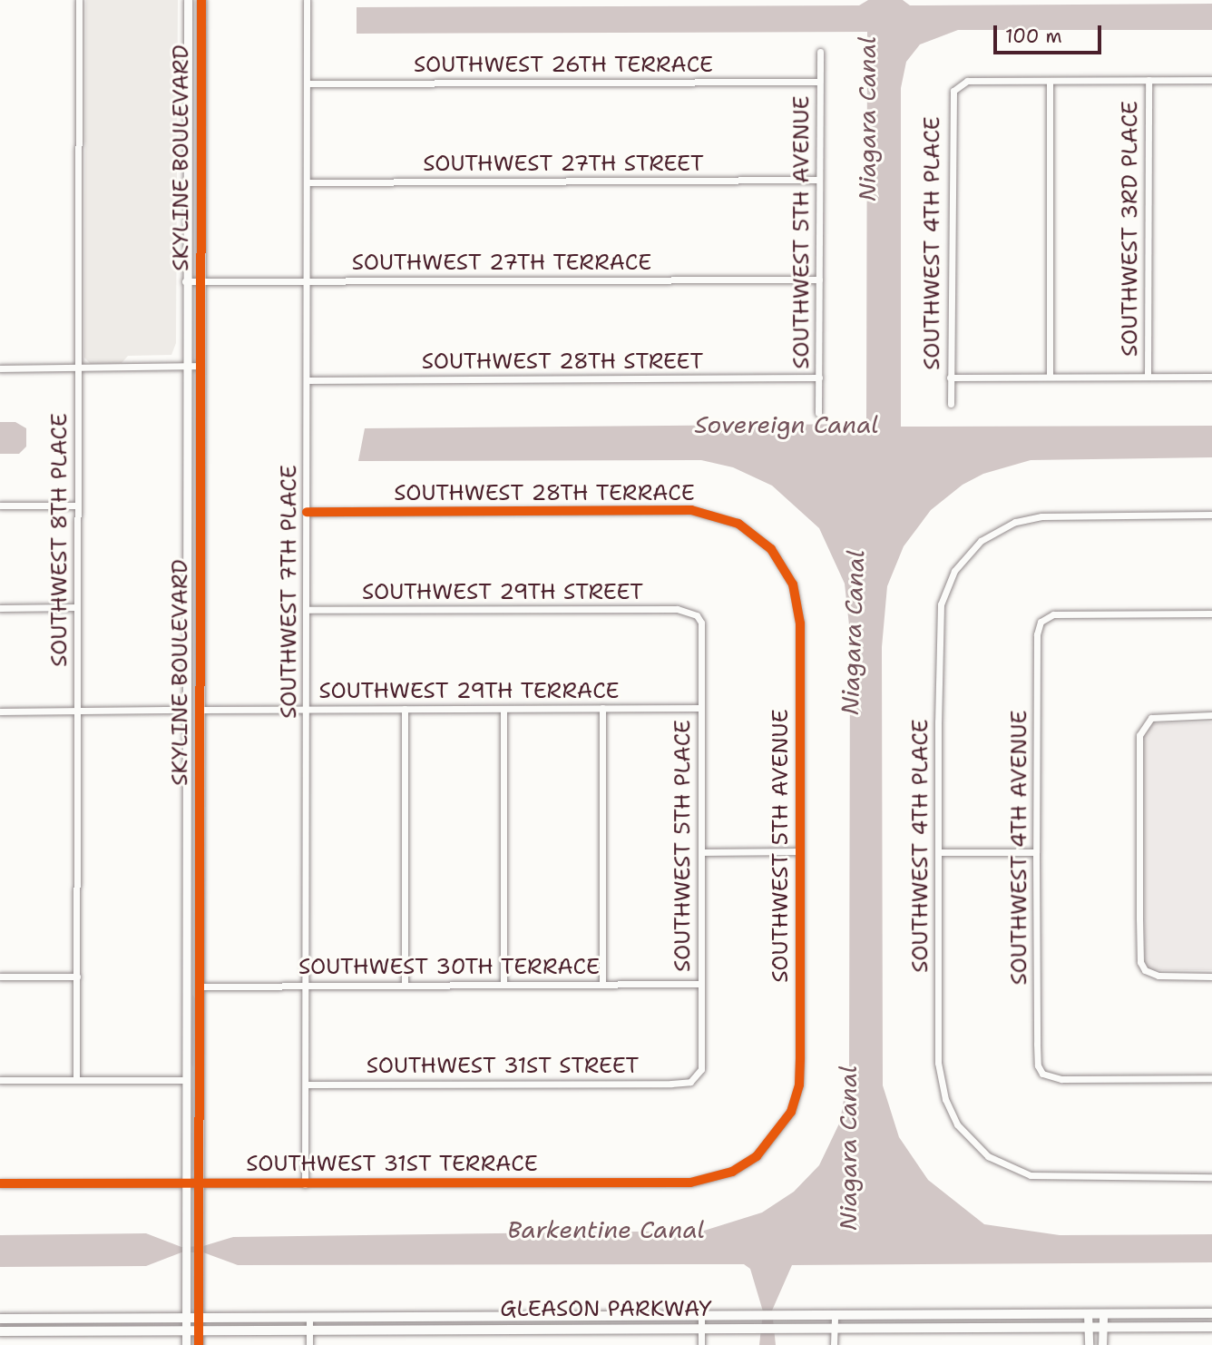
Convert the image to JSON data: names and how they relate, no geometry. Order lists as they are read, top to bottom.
{
  "streets": {
    "main road": ["GLEASON PARKWAY"],
    "street": [
      "SOUTHWEST 26TH TERRACE",
      "SKYLINE BOULEVARD",
      "SOUTHWEST 27TH STREET",
      "SOUTHWEST 3RD PLACE",
      "SOUTHWEST 5TH AVENUE",
      "SOUTHWEST 4TH PLACE",
      "SOUTHWEST 27TH TERRACE",
      "SOUTHWEST 28TH STREET",
      "SOUTHWEST 28TH TERRACE",
      "SOUTHWEST 8TH PLACE",
      "SOUTHWEST 7TH PLACE",
      "SOUTHWEST 29TH STREET",
      "SOUTHWEST 29TH TERRACE",
      "SOUTHWEST 5TH PLACE",
      "SOUTHWEST 4TH AVENUE",
      "SOUTHWEST 30TH TERRACE",
      "SOUTHWEST 31ST STREET",
      "SOUTHWEST 31ST TERRACE"
    ]
  },
  "crossings": [
    ["SOUTHWEST 26TH TERRACE", "SOUTHWEST 5TH AVENUE"],
    ["SOUTHWEST 26TH TERRACE", "SOUTHWEST 7TH PLACE"],
    ["SKYLINE BOULEVARD", "SOUTHWEST 27TH TERRACE"],
    ["SKYLINE BOULEVARD", "SOUTHWEST 29TH TERRACE"],
    ["SKYLINE BOULEVARD", "SOUTHWEST 30TH TERRACE"],
    ["SKYLINE BOULEVARD", "SOUTHWEST 31ST TERRACE"],
    ["SKYLINE BOULEVARD", "GLEASON PARKWAY"],
    ["SOUTHWEST 27TH STREET", "SOUTHWEST 5TH AVENUE"],
    ["SOUTHWEST 27TH STREET", "SOUTHWEST 7TH PLACE"],
    ["SOUTHWEST 5TH AVENUE", "SOUTHWEST 27TH TERRACE"],
    ["SOUTHWEST 5TH AVENUE", "SOUTHWEST 28TH STREET"],
    ["SOUTHWEST 5TH AVENUE", "SOUTHWEST 28TH TERRACE"],
    ["SOUTHWEST 5TH AVENUE", "SOUTHWEST 31ST TERRACE"],
    ["SOUTHWEST 27TH TERRACE", "SOUTHWEST 7TH PLACE"],
    ["SOUTHWEST 28TH STREET", "SOUTHWEST 7TH PLACE"],
    ["SOUTHWEST 28TH TERRACE", "SOUTHWEST 7TH PLACE"],
    ["SOUTHWEST 7TH PLACE", "SOUTHWEST 29TH STREET"],
    ["SOUTHWEST 7TH PLACE", "SOUTHWEST 29TH TERRACE"],
    ["SOUTHWEST 7TH PLACE", "SOUTHWEST 30TH TERRACE"],
    ["SOUTHWEST 7TH PLACE", "SOUTHWEST 31ST STREET"],
    ["SOUTHWEST 7TH PLACE", "SOUTHWEST 31ST TERRACE"],
    ["SOUTHWEST 29TH STREET", "SOUTHWEST 5TH PLACE"],
    ["SOUTHWEST 29TH TERRACE", "SOUTHWEST 5TH PLACE"],
    ["SOUTHWEST 5TH PLACE", "SOUTHWEST 30TH TERRACE"],
    ["SOUTHWEST 5TH PLACE", "SOUTHWEST 31ST STREET"]
  ],
  "water": ["Niagara Canal", "Sovereign Canal", "Barkentine Canal"],
  "scale_bar": "100 m"
}
